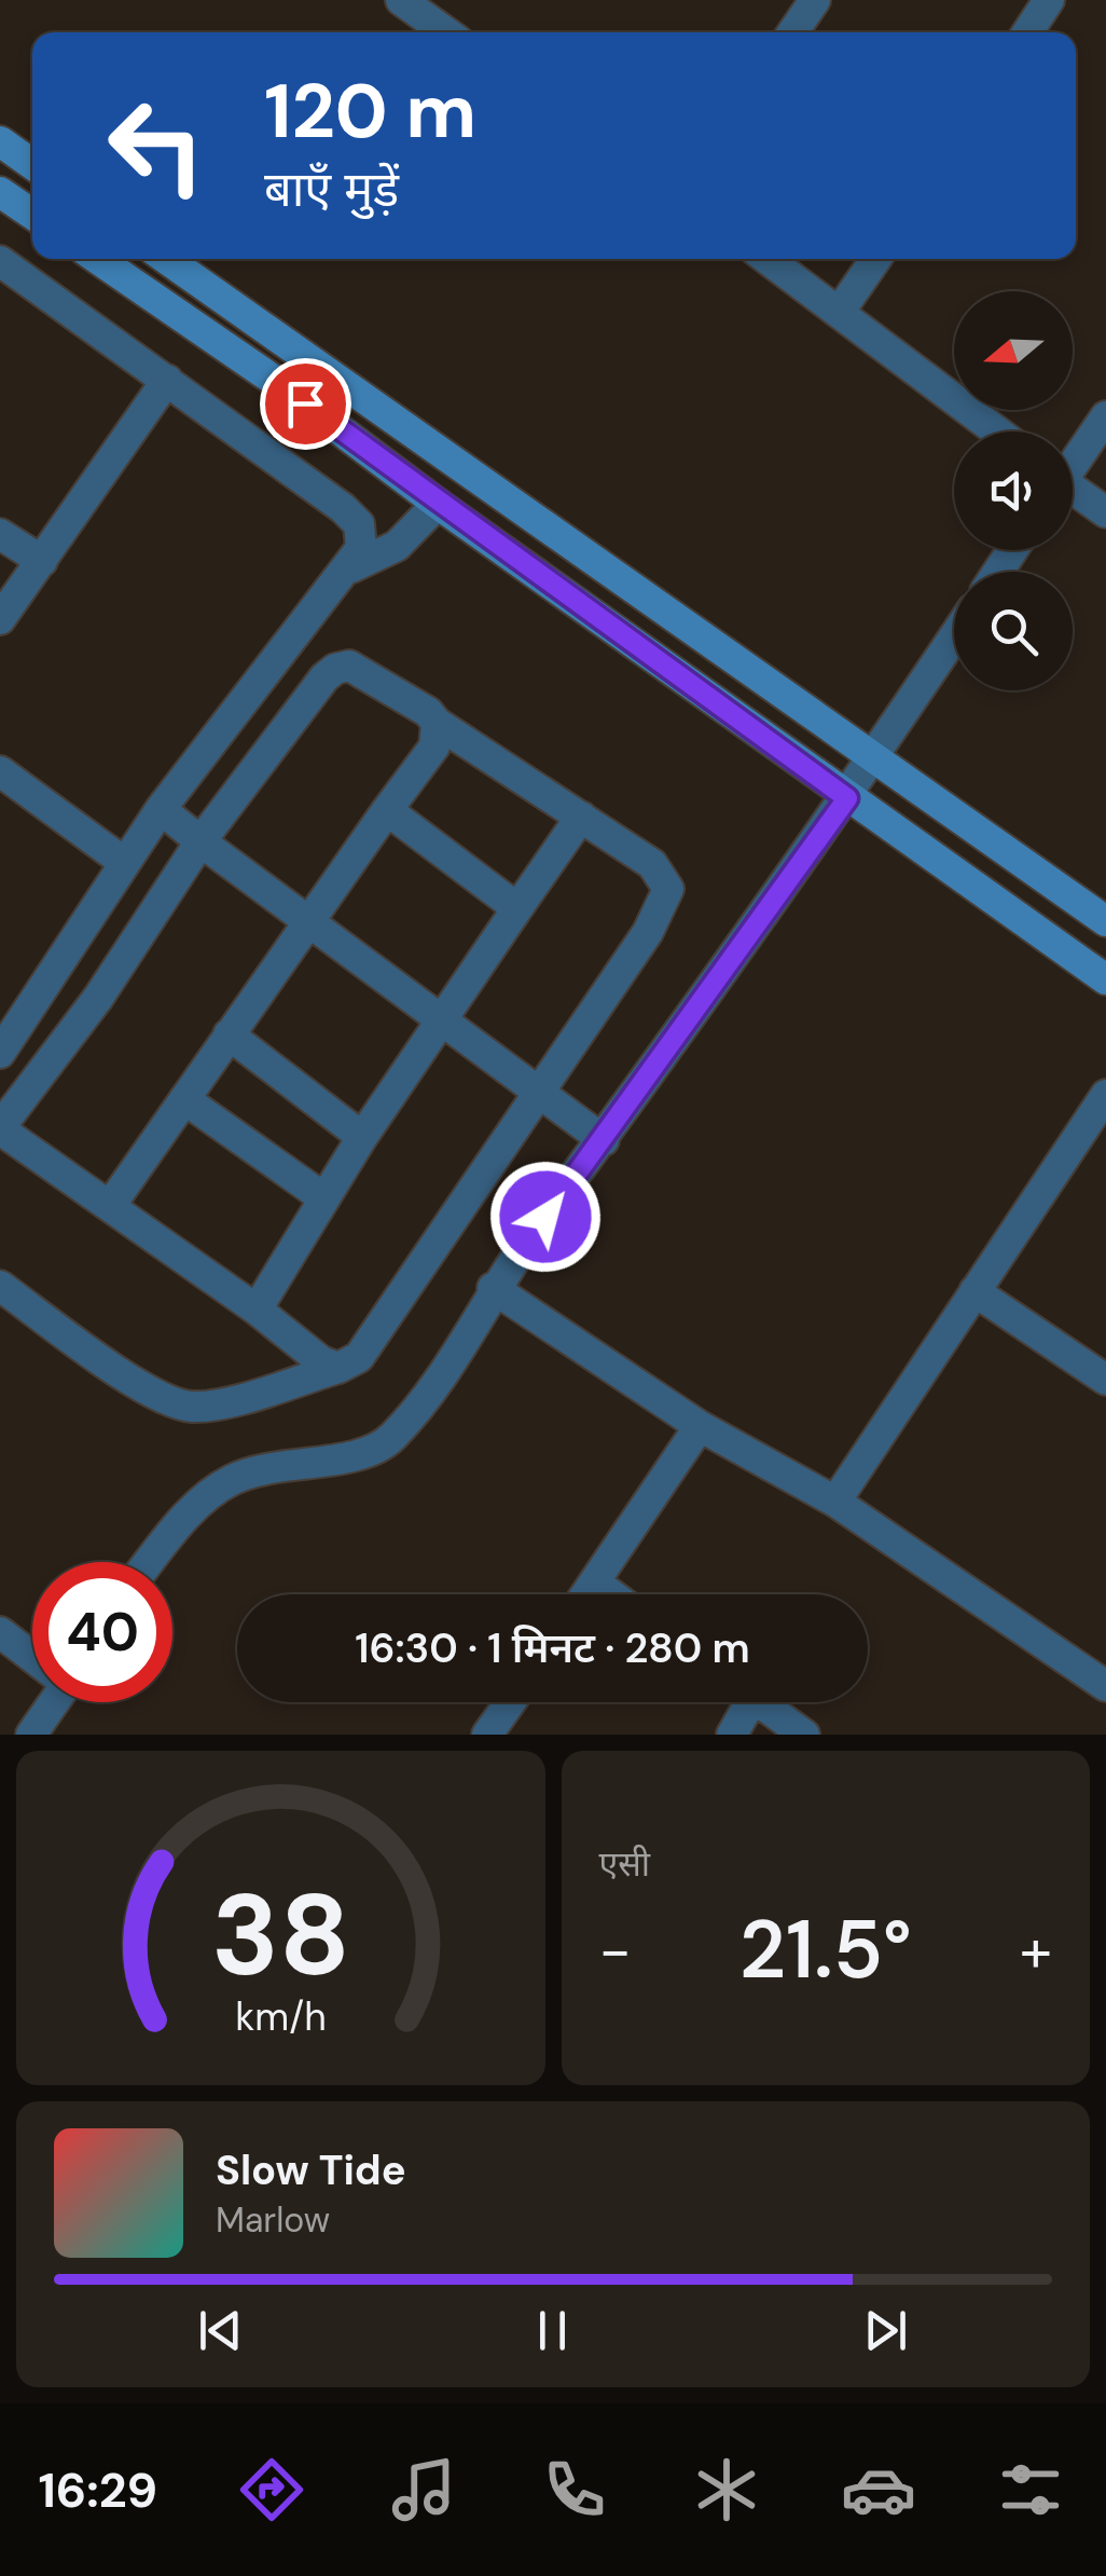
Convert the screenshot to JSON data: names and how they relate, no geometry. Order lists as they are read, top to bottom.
{
  "north": "left",
  "page": {
    "turn": ["120 m", "बाएँ मुड़ें"],
    "limit": "40",
    "trip": "16:30 · 1 मिनट · 280 m",
    "tile": "एसी",
    "heat": ["−", "21.5°", "+"],
    "song": ["Slow Tide", "Marlow"],
    "tabs": "16:29",
    "gauge": ["38", "km/h"]
  }
}
